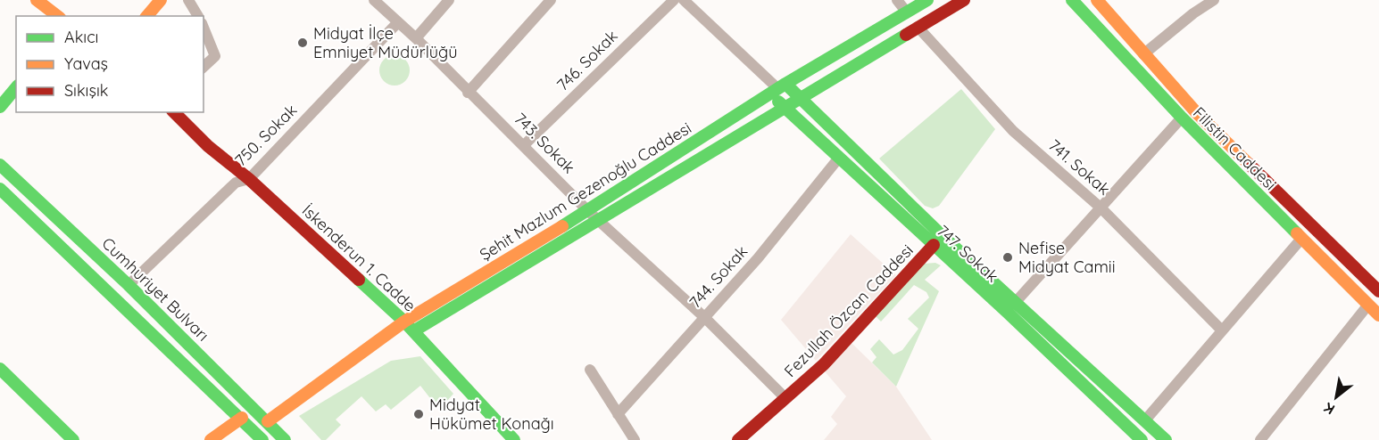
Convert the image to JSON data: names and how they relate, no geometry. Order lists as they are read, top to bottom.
{
  "streets": {
    "street": [
      "746. Sokak",
      "750. Sokak",
      "743. Sokak",
      "Filistin Caddesi",
      "741. Sokak",
      "Şehit Mazlum Gezenoğlu Caddesi",
      "747. Sokak",
      "İskenderun 1. Cadde",
      "744. Sokak",
      "Cumhuriyet Bulvarı",
      "Fezullah Özcan Caddesi"
    ]
  },
  "crossings": [
    ["746. Sokak", "743. Sokak"],
    ["750. Sokak", "743. Sokak"],
    ["750. Sokak", "İskenderun 1. Cadde"],
    ["750. Sokak", "Cumhuriyet Bulvarı"],
    ["743. Sokak", "Şehit Mazlum Gezenoğlu Caddesi"],
    ["743. Sokak", "744. Sokak"],
    ["743. Sokak", "Fezullah Özcan Caddesi"],
    ["741. Sokak", "Şehit Mazlum Gezenoğlu Caddesi"],
    ["Şehit Mazlum Gezenoğlu Caddesi", "747. Sokak"],
    ["Şehit Mazlum Gezenoğlu Caddesi", "İskenderun 1. Cadde"],
    ["Şehit Mazlum Gezenoğlu Caddesi", "Cumhuriyet Bulvarı"],
    ["747. Sokak", "744. Sokak"],
    ["747. Sokak", "Fezullah Özcan Caddesi"]
  ],
  "places": ["Midyat İlçe Emniyet Müdürlüğü", "Nefise Midyat Camii", "Midyat Hükümet Konağı"],
  "legend": ["Akıcı", "Yavaş", "Sıkışık"],
  "north": "bottom left"
}
